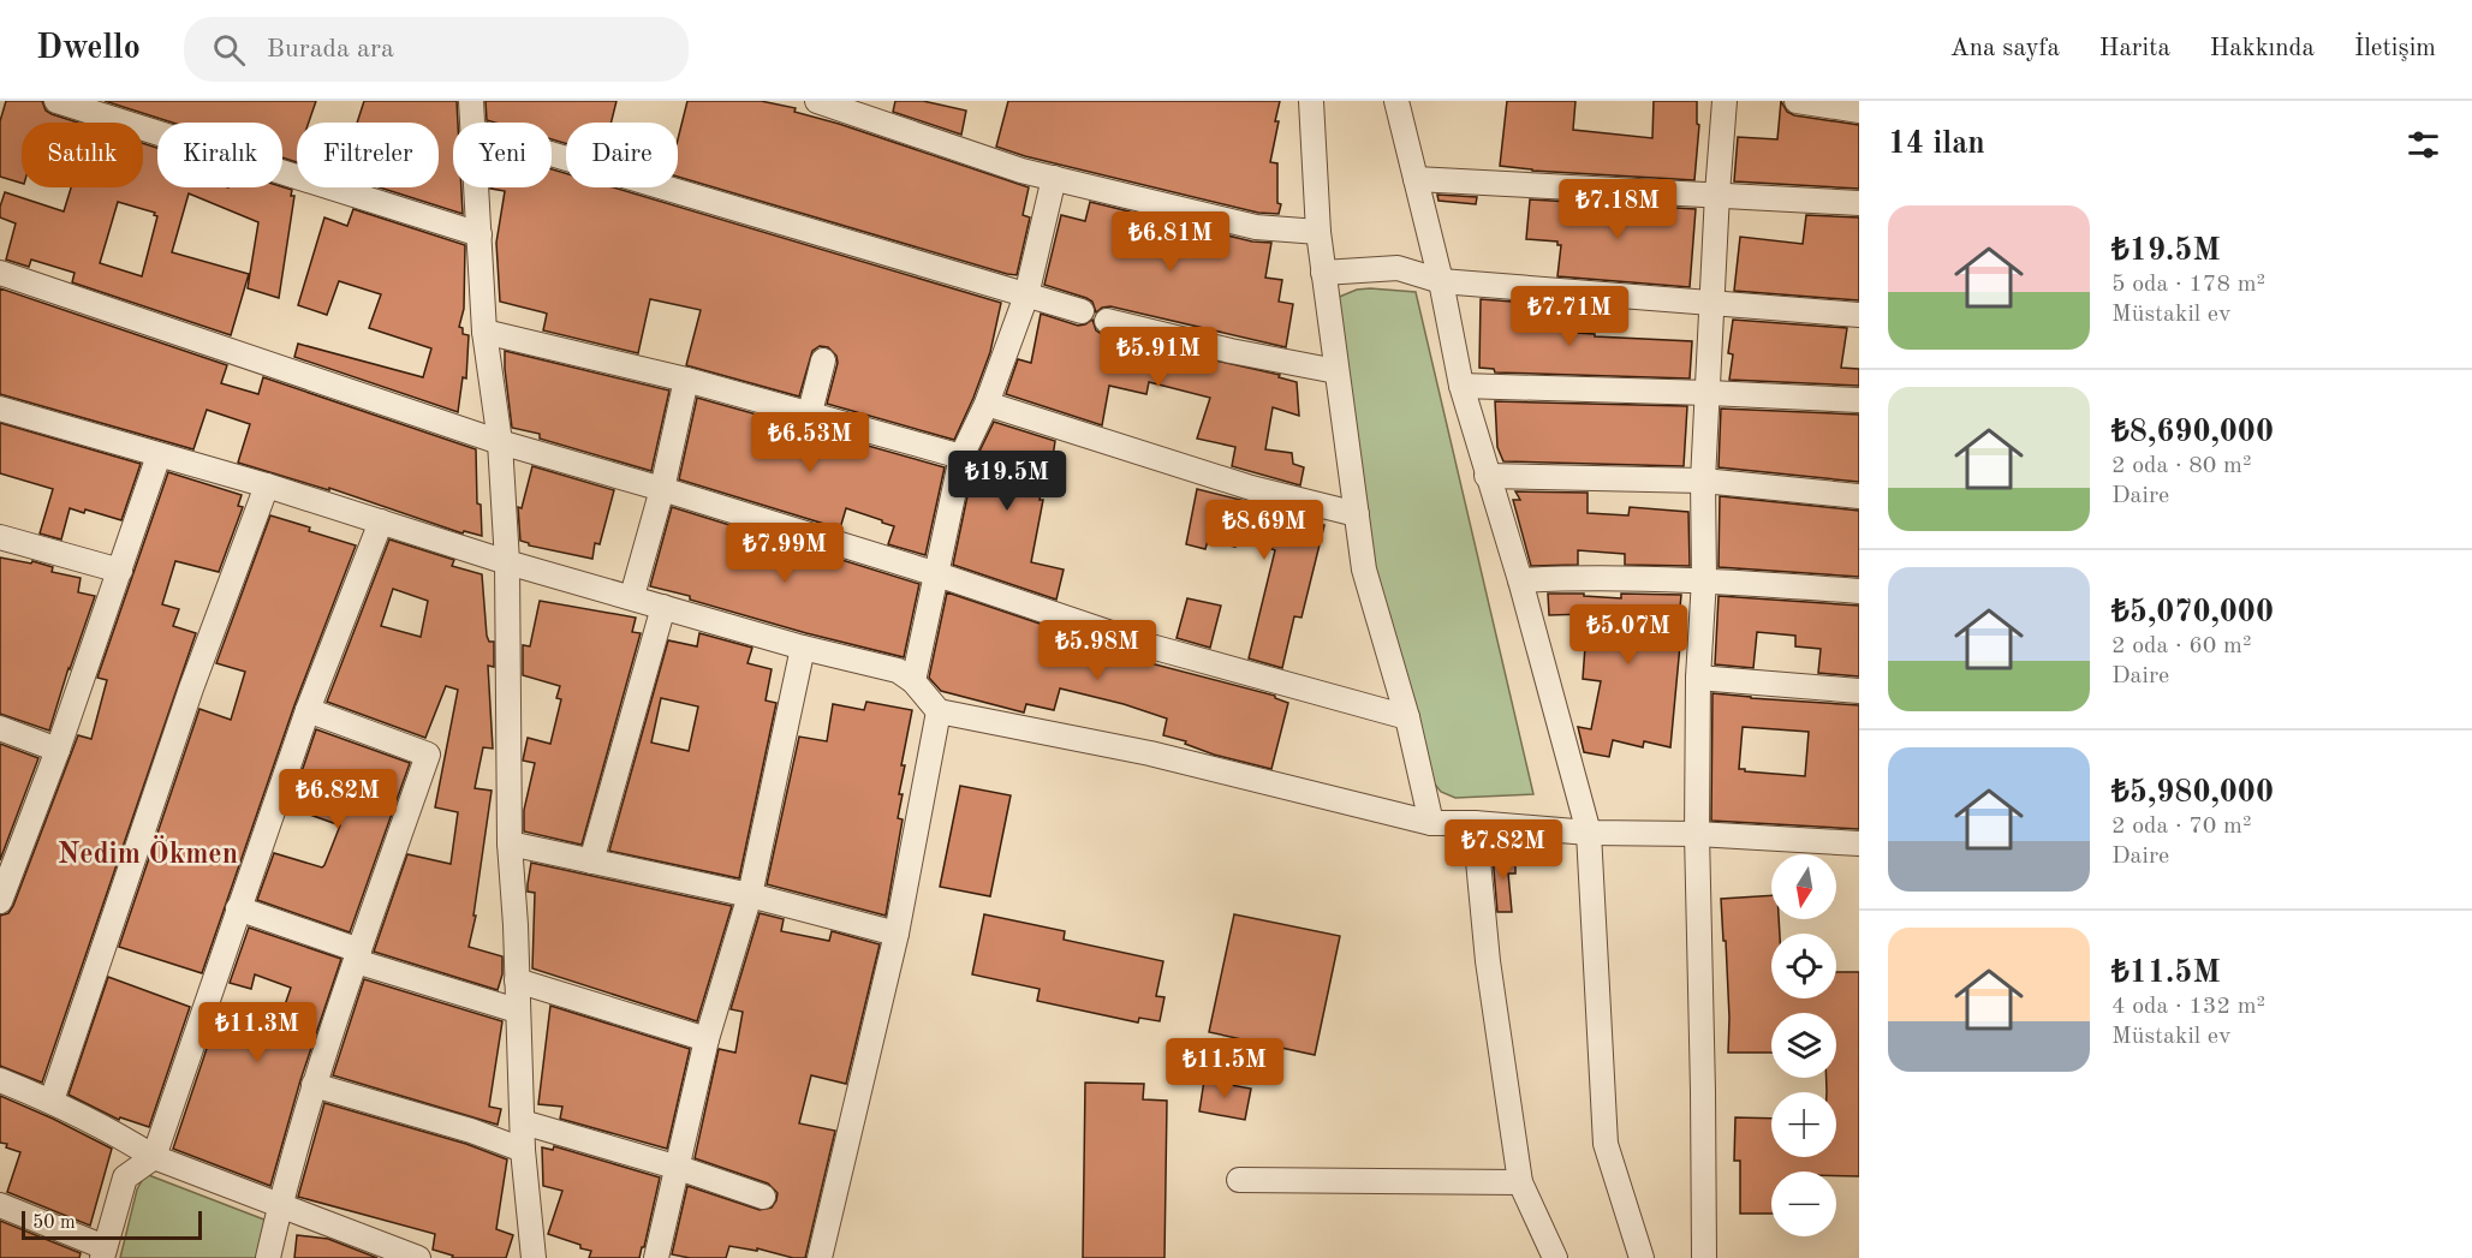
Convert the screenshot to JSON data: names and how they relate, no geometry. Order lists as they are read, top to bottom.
{
  "districts": ["Nedim Ökmen"],
  "scale_bar": "50 m",
  "north": "bottom",
  "page": {
    "header": "Dwello",
    "search": "Burada ara",
    "nav": [
      "Ana sayfa",
      "Harita",
      "Hakkında",
      "İletişim"
    ],
    "heading": "14 ilan",
    "chip": [
      "Satılık",
      "Kiralık",
      "Filtreler",
      "Yeni",
      "Daire"
    ],
    "price": [
      "₺7.18M",
      "₺6.81M",
      "₺7.71M",
      "₺5.91M",
      "₺6.53M",
      "₺19.5M",
      "₺8.69M",
      "₺7.99M",
      "₺5.07M",
      "₺5.98M",
      "₺6.82M",
      "₺7.82M",
      "₺11.3M",
      "₺11.5M"
    ],
    "list": [
      {
        "name": "₺19.5M",
        "note": "5 oda · 178 m² · Müstakil ev"
      },
      {
        "name": "₺8,690,000",
        "note": "2 oda · 80 m² · Daire"
      },
      {
        "name": "₺5,070,000",
        "note": "2 oda · 60 m² · Daire"
      },
      {
        "name": "₺5,980,000",
        "note": "2 oda · 70 m² · Daire"
      },
      {
        "name": "₺11.5M",
        "note": "4 oda · 132 m² · Müstakil ev"
      }
    ],
    "map_buttons": ["+", "−"],
    "scale": "50 m"
  }
}
